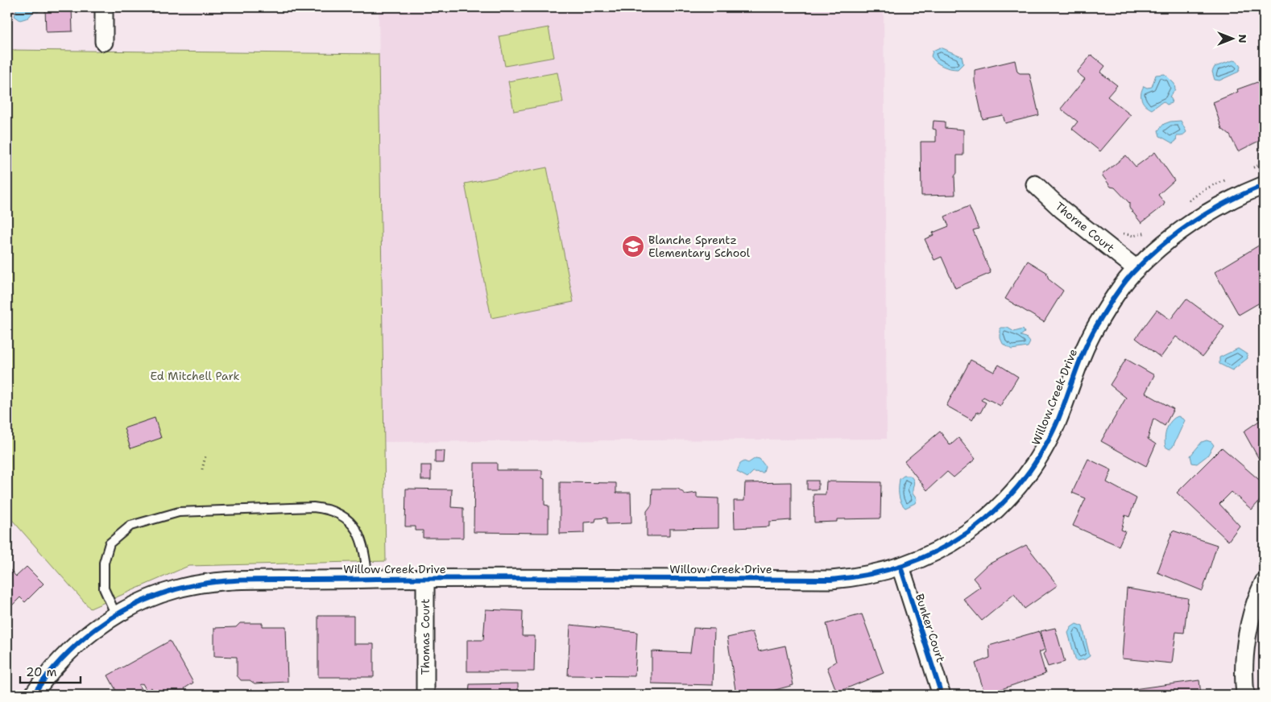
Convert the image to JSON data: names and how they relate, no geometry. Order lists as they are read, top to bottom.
{
  "streets": {
    "street": [
      "Thorne Court",
      "Willow Creek Drive",
      "Bunker Court",
      "Thomas Court"
    ]
  },
  "crossings": [
    ["Thorne Court", "Willow Creek Drive"],
    ["Willow Creek Drive", "Bunker Court"],
    ["Willow Creek Drive", "Thomas Court"]
  ],
  "parks": ["Ed Mitchell Park"],
  "places": {
    "school or university": ["Blanche Sprentz Elementary School"]
  },
  "scale_bar": "20 m",
  "north": "right"
}
